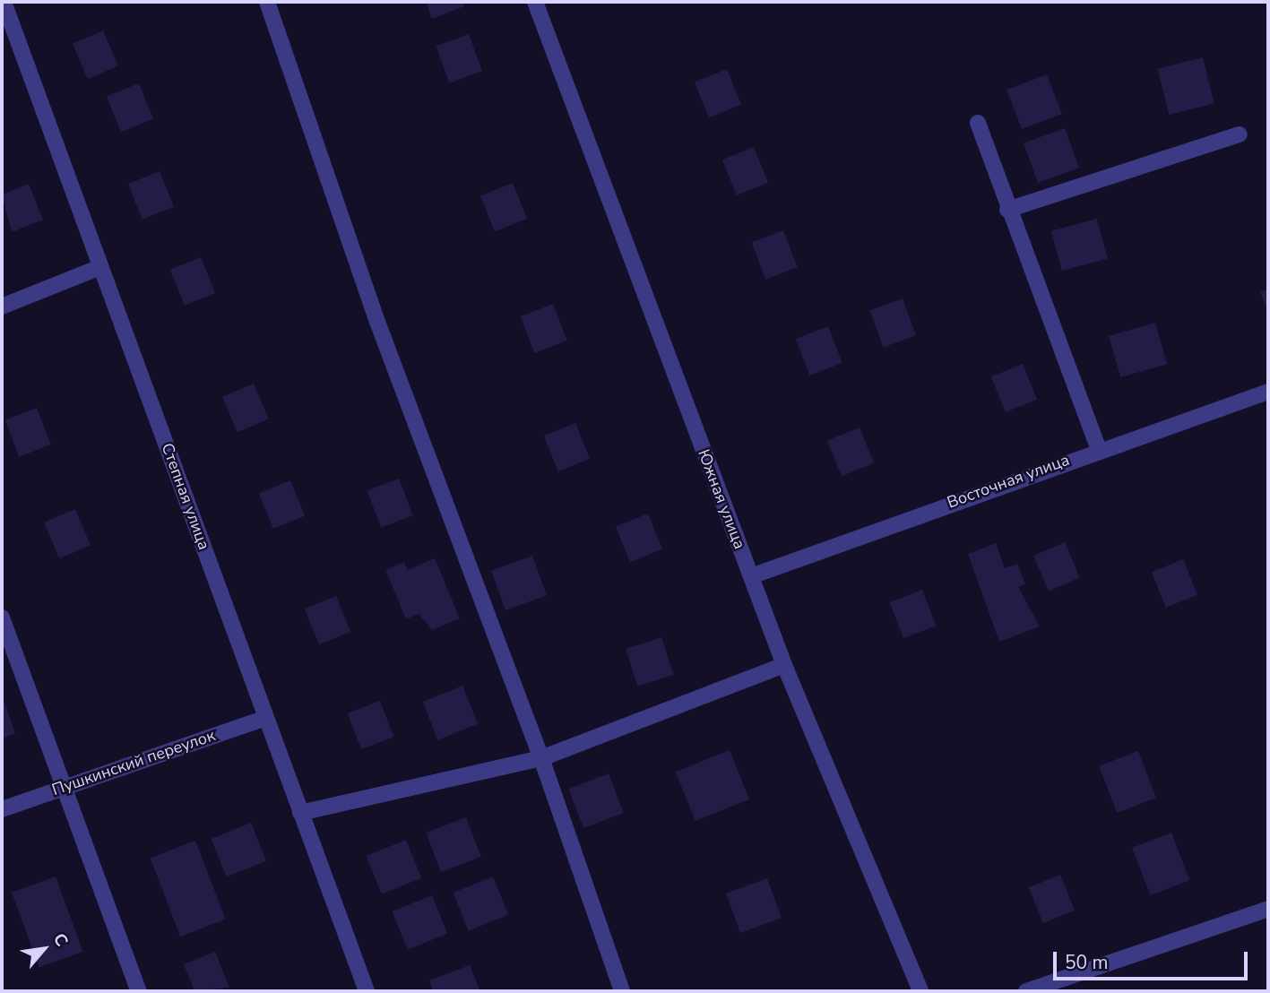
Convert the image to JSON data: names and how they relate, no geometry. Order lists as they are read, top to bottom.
{
  "streets": {
    "street": [
      "Восточная улица",
      "Степная улица",
      "Южная улица",
      "Пушкинский переулок"
    ]
  },
  "crossings": [
    ["Восточная улица", "Южная улица"],
    ["Степная улица", "Пушкинский переулок"]
  ],
  "scale_bar": "50 m",
  "north": "top right"
}
